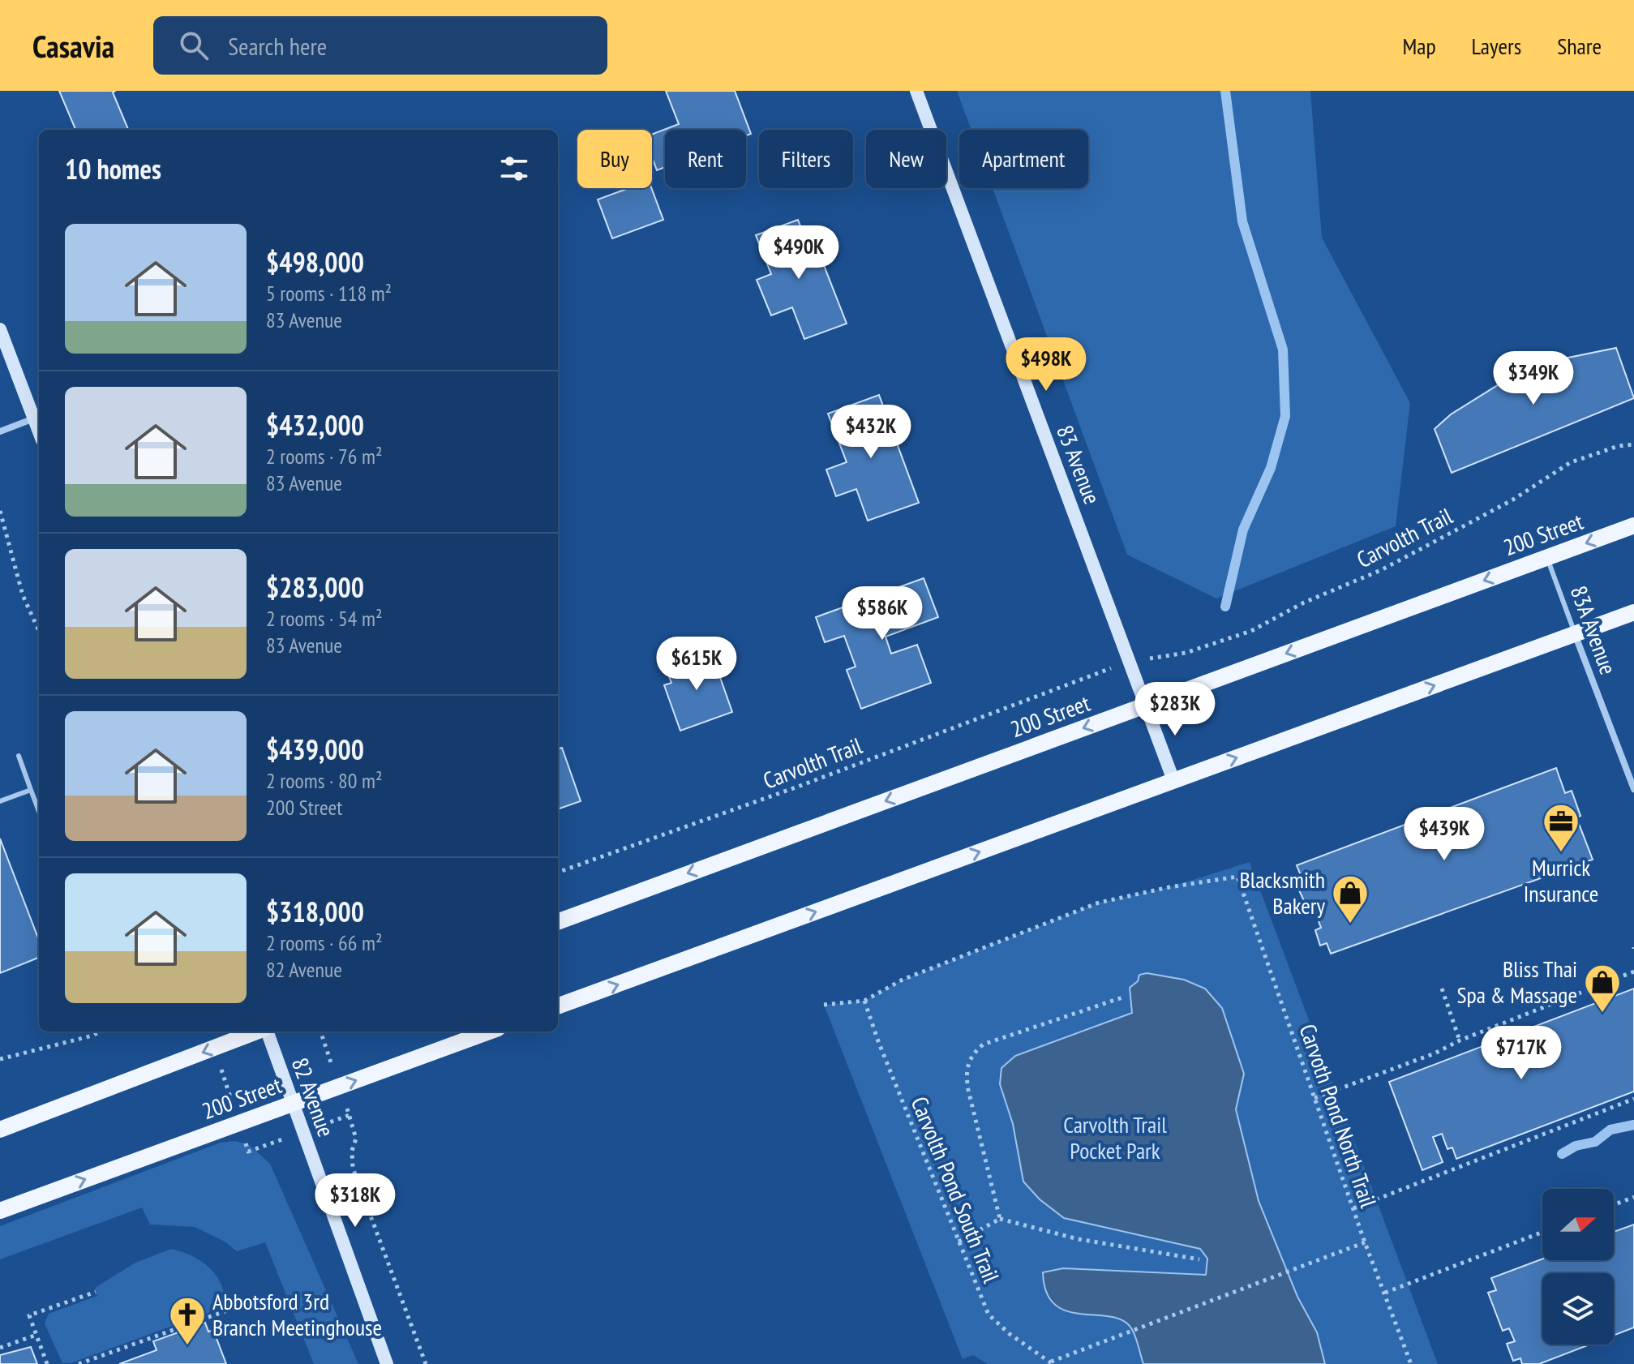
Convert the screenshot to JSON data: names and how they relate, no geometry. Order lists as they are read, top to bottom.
{
  "streets": {
    "main road": ["200 Street"],
    "street": ["83 Avenue", "83A Avenue", "82 Avenue"],
    "path": ["Carvolth Trail", "Carvoth Pond North Trail", "Carvolth Pond South Trail"]
  },
  "crossings": [
    ["83 Avenue", "200 Street"],
    ["200 Street", "83A Avenue"],
    ["200 Street", "82 Avenue"],
    ["Carvoth Pond North Trail", "Carvolth Pond South Trail"]
  ],
  "parks": ["Carvolth Trail Pocket Park"],
  "places": {
    "office": ["Murrick Insurance"],
    "shop": ["Blacksmith Bakery", "Bliss Thai Spa & Massage"],
    "church": ["Abbotsford 3rd Branch Meetinghouse"]
  },
  "north": "right",
  "page": {
    "header": "Casavia",
    "search": "Search here",
    "nav": ["Map", "Layers", "Share"],
    "chip": [
      "Buy",
      "Rent",
      "Filters",
      "New",
      "Apartment"
    ],
    "heading": "10 homes",
    "list": [
      {
        "name": "$498,000",
        "note": "5 rooms · 118 m² · 83 Avenue"
      },
      {
        "name": "$432,000",
        "note": "2 rooms · 76 m² · 83 Avenue"
      },
      {
        "name": "$283,000",
        "note": "2 rooms · 54 m² · 83 Avenue"
      },
      {
        "name": "$439,000",
        "note": "2 rooms · 80 m² · 200 Street"
      },
      {
        "name": "$318,000",
        "note": "2 rooms · 66 m² · 82 Avenue"
      }
    ],
    "price": [
      "$490K",
      "$498K",
      "$349K",
      "$432K",
      "$586K",
      "$615K",
      "$283K",
      "$439K",
      "$717K",
      "$318K"
    ]
  }
}
